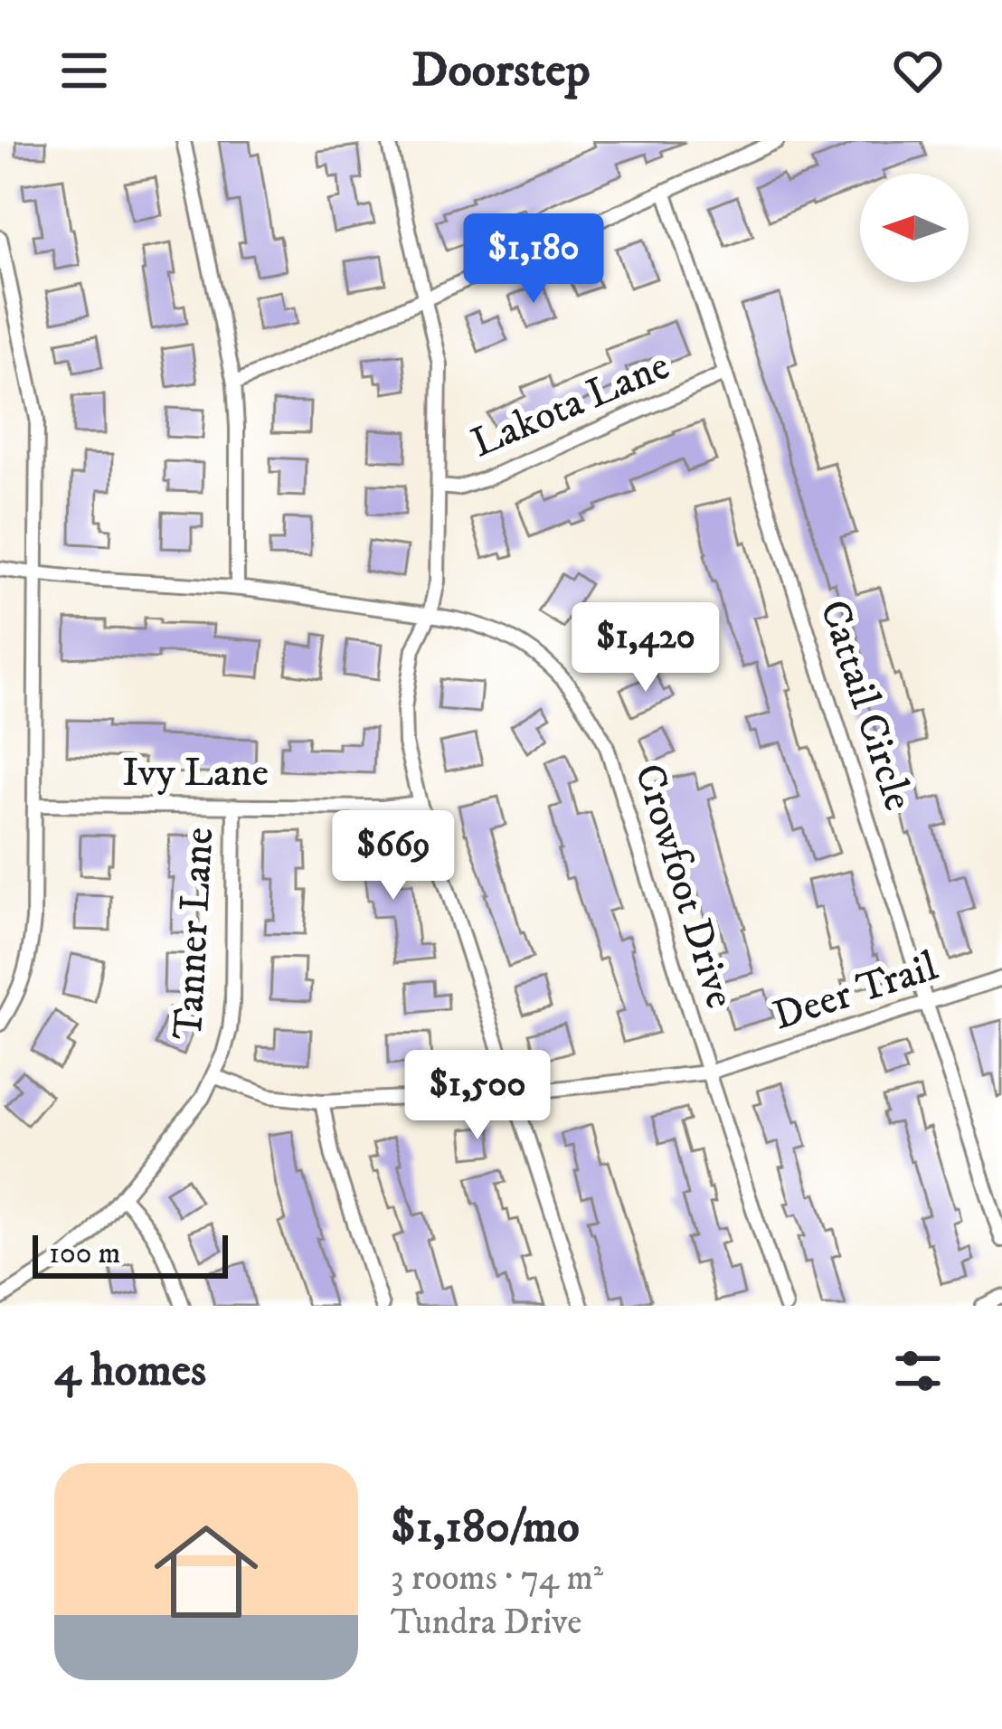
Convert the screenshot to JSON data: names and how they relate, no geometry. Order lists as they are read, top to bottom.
{
  "streets": {
    "street": [
      "Lakota Lane",
      "Cattail Circle",
      "Ivy Lane",
      "Crowfoot Drive",
      "Tanner Lane",
      "Deer Trail"
    ]
  },
  "crossings": [
    ["Lakota Lane", "Cattail Circle"],
    ["Cattail Circle", "Deer Trail"],
    ["Ivy Lane", "Tanner Lane"],
    ["Crowfoot Drive", "Deer Trail"],
    ["Tanner Lane", "Deer Trail"]
  ],
  "scale_bar": "100 m",
  "north": "left",
  "page": {
    "header": "Doorstep",
    "price": [
      "$1,180",
      "$1,420",
      "$669",
      "$1,500"
    ],
    "scale": "100 m",
    "heading": "4 homes",
    "list": [
      {
        "name": "$1,180/mo",
        "note": "3 rooms · 74 m² · Tundra Drive"
      }
    ]
  }
}
